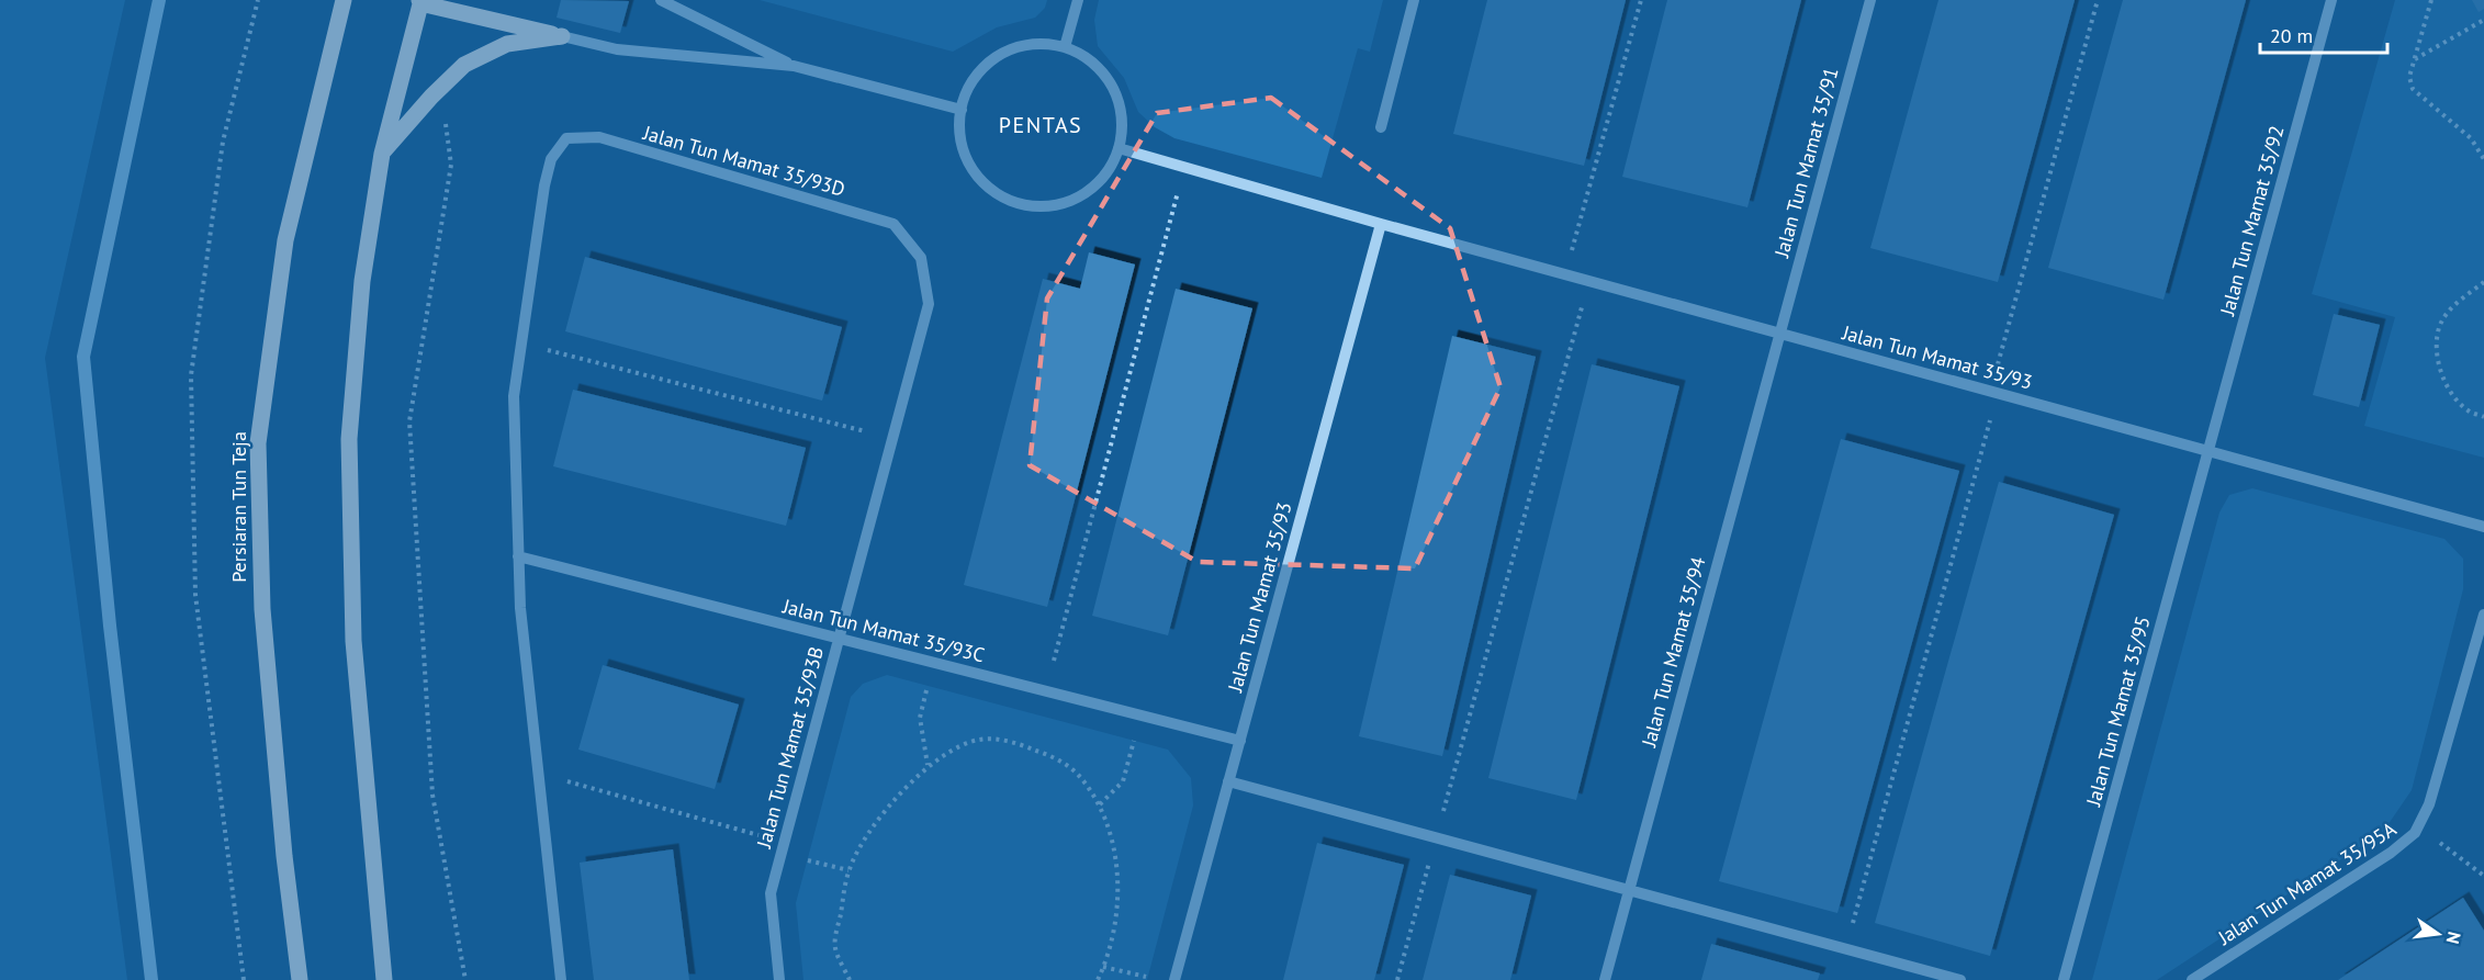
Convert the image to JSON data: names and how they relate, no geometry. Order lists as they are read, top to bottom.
{
  "streets": {
    "main road": ["Persiaran Tun Teja"],
    "street": [
      "Jalan Tun Mamat 35/93D",
      "Jalan Tun Mamat 35/91",
      "Jalan Tun Mamat 35/92",
      "Jalan Tun Mamat 35/93",
      "Jalan Tun Mamat 35/93C",
      "Jalan Tun Mamat 35/94",
      "Jalan Tun Mamat 35/95",
      "Jalan Tun Mamat 35/93B",
      "Jalan Tun Mamat 35/95A"
    ]
  },
  "crossings": [
    ["Jalan Tun Mamat 35/93D", "Jalan Tun Mamat 35/93B"],
    ["Jalan Tun Mamat 35/91", "Jalan Tun Mamat 35/93"],
    ["Jalan Tun Mamat 35/91", "Jalan Tun Mamat 35/94"],
    ["Jalan Tun Mamat 35/92", "Jalan Tun Mamat 35/93"],
    ["Jalan Tun Mamat 35/92", "Jalan Tun Mamat 35/95"],
    ["Jalan Tun Mamat 35/93", "Jalan Tun Mamat 35/93C"],
    ["Jalan Tun Mamat 35/93", "Jalan Tun Mamat 35/94"],
    ["Jalan Tun Mamat 35/93", "Jalan Tun Mamat 35/95"],
    ["Jalan Tun Mamat 35/93C", "Jalan Tun Mamat 35/93B"]
  ],
  "districts": ["PENTAS"],
  "scale_bar": "20 m",
  "north": "right"
}
